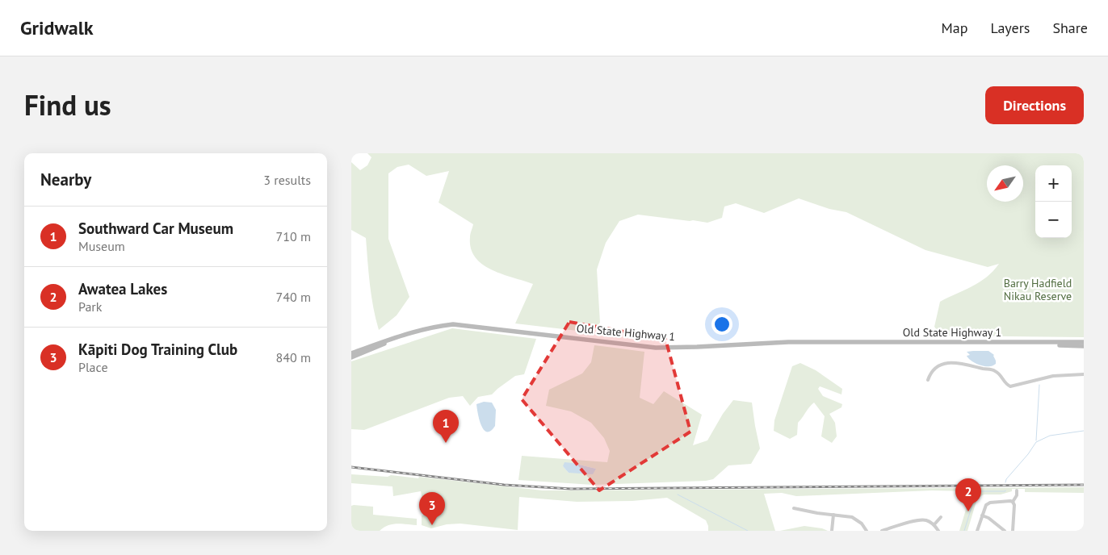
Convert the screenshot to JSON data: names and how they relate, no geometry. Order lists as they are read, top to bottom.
{
  "streets": {
    "main road": ["Old State Highway 1"]
  },
  "parks": ["Barry Hadfield Nikau Reserve"],
  "north": "bottom left",
  "page": {
    "header": "Gridwalk",
    "nav": ["Map", "Layers", "Share"],
    "title": "Find us",
    "buttons": "Directions",
    "heading": ["Nearby", "3 results"],
    "map_buttons": ["+", "−"],
    "list": [
      {
        "mark": "1",
        "name": "Southward Car Museum",
        "note": "Museum",
        "value": "710 m"
      },
      {
        "mark": "2",
        "name": "Awatea Lakes",
        "note": "Park",
        "value": "740 m"
      },
      {
        "mark": "3",
        "name": "Kāpiti Dog Training Club",
        "note": "Place",
        "value": "840 m"
      }
    ],
    "pins": ["1", "2", "3"]
  }
}
